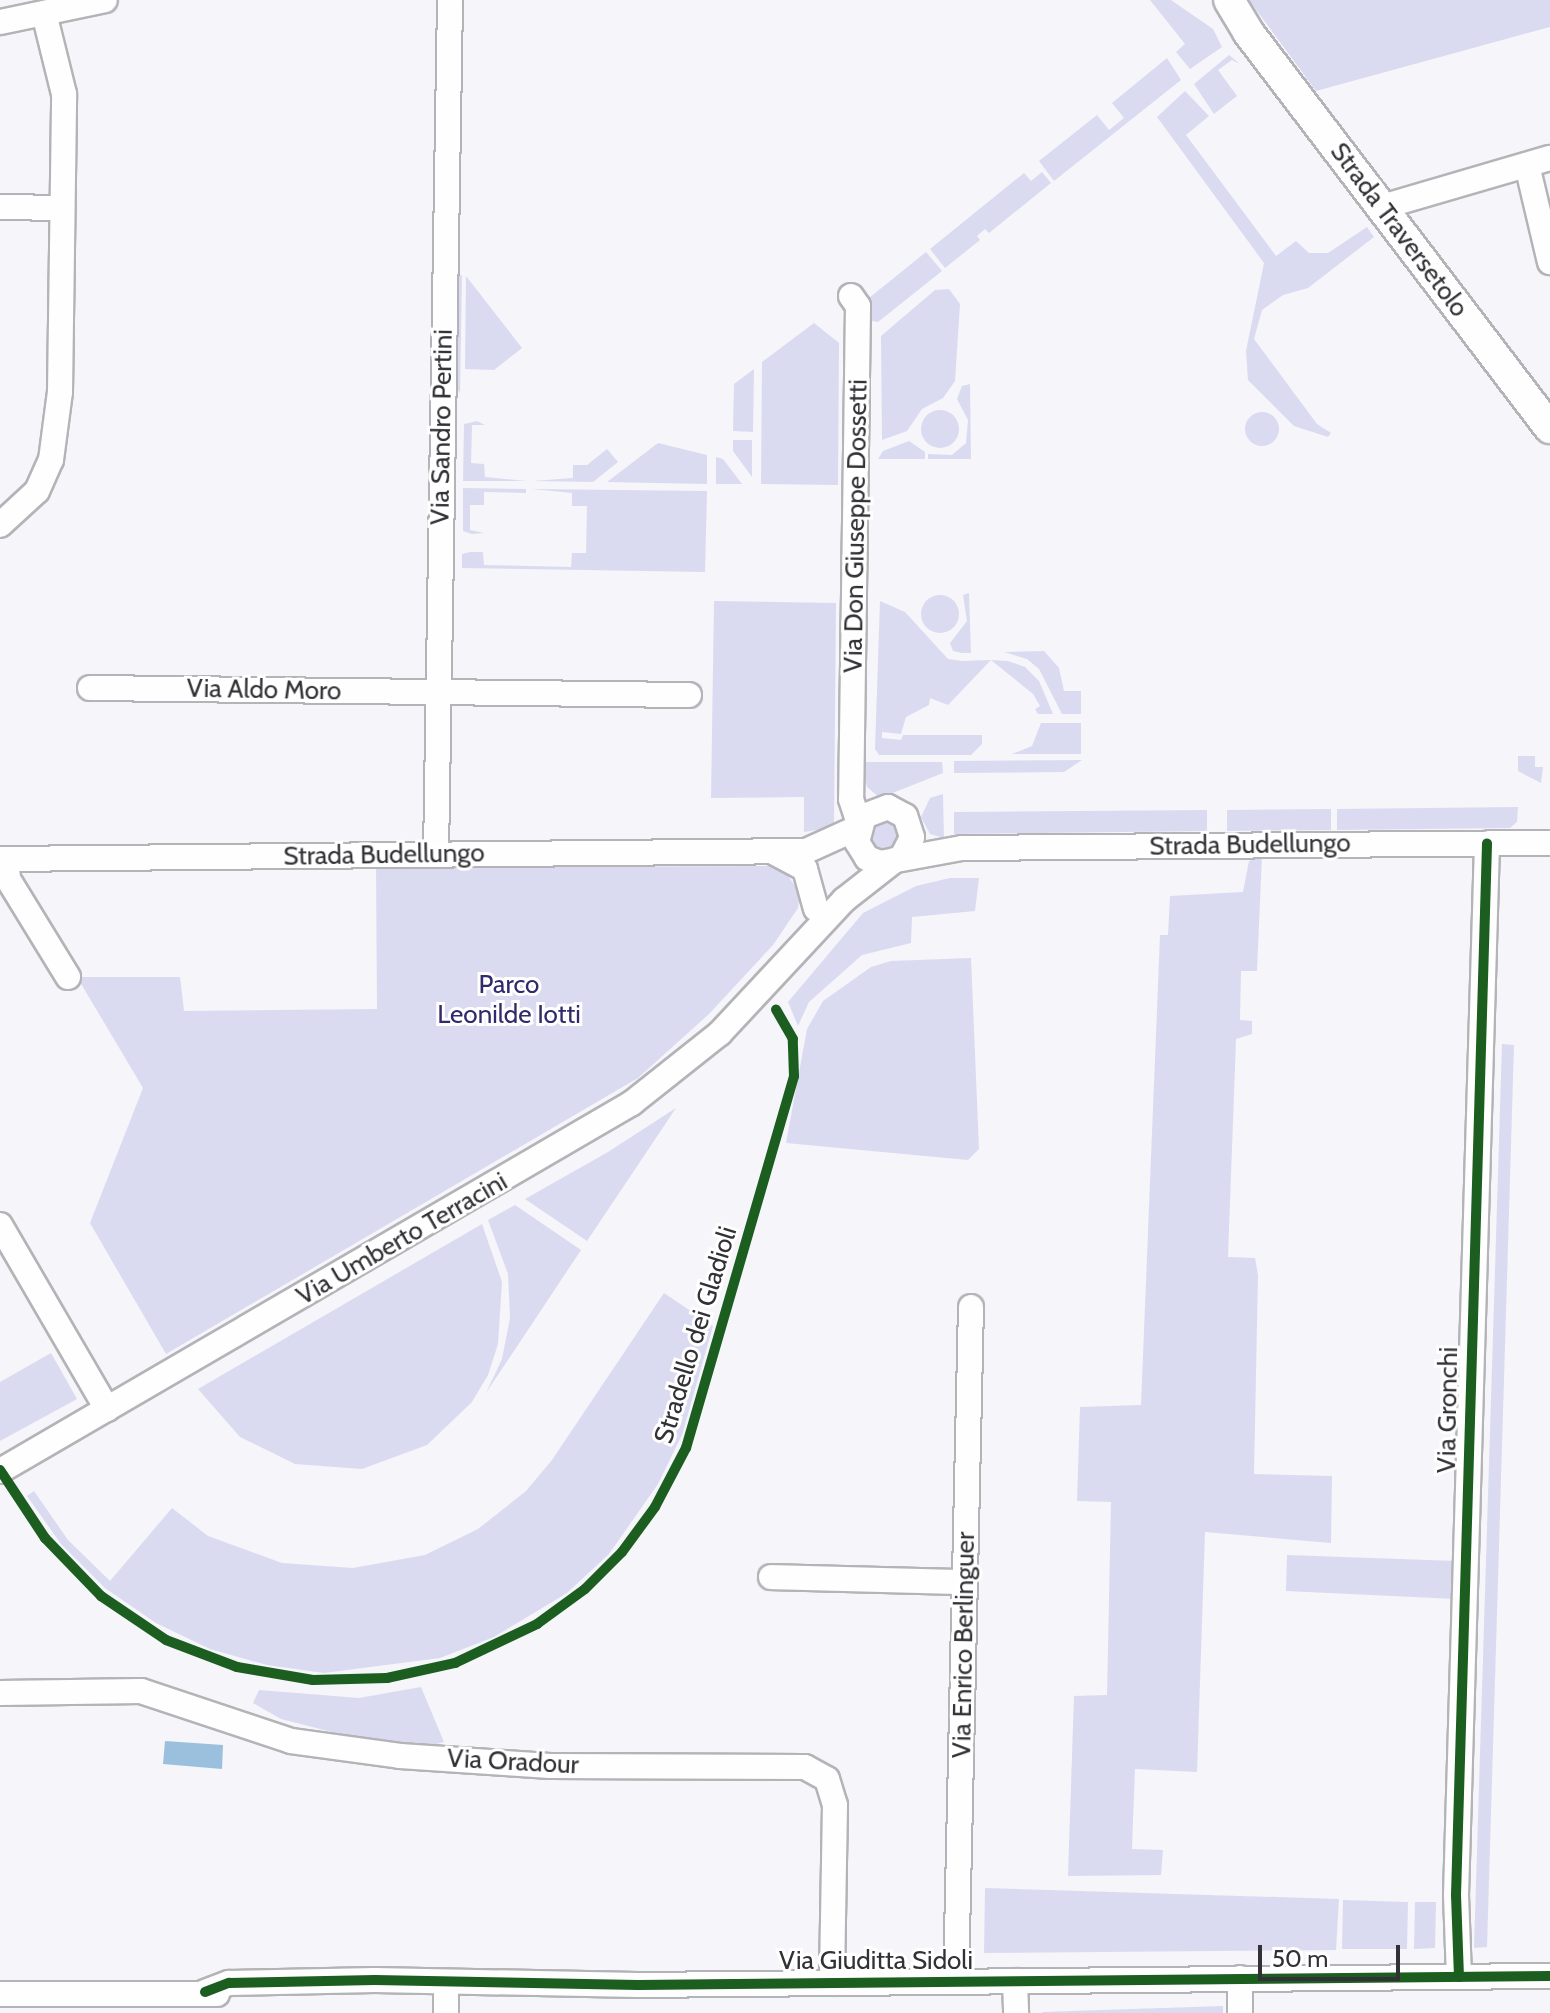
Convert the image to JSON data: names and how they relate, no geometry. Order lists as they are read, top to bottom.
{
  "streets": {
    "main road": ["Strada Traversetolo"],
    "street": [
      "Via Sandro Pertini",
      "Via Don Giuseppe Dossetti",
      "Via Aldo Moro",
      "Strada Budellungo",
      "Via Umberto Terracini",
      "Via Gronchi",
      "Via Enrico Berlinguer",
      "Via Oradour",
      "Via Giuditta Sidoli"
    ],
    "cycle path": ["Stradello dei Gladioli"]
  },
  "crossings": [
    ["Via Sandro Pertini", "Via Aldo Moro"],
    ["Via Sandro Pertini", "Strada Budellungo"],
    ["Via Don Giuseppe Dossetti", "Strada Budellungo"],
    ["Via Don Giuseppe Dossetti", "Via Umberto Terracini"],
    ["Strada Budellungo", "Via Umberto Terracini"],
    ["Strada Budellungo", "Via Gronchi"],
    ["Via Gronchi", "Via Giuditta Sidoli"],
    ["Via Enrico Berlinguer", "Via Giuditta Sidoli"],
    ["Via Oradour", "Via Giuditta Sidoli"]
  ],
  "parks": ["Parco Leonilde Iotti"],
  "scale_bar": "50 m"
}
